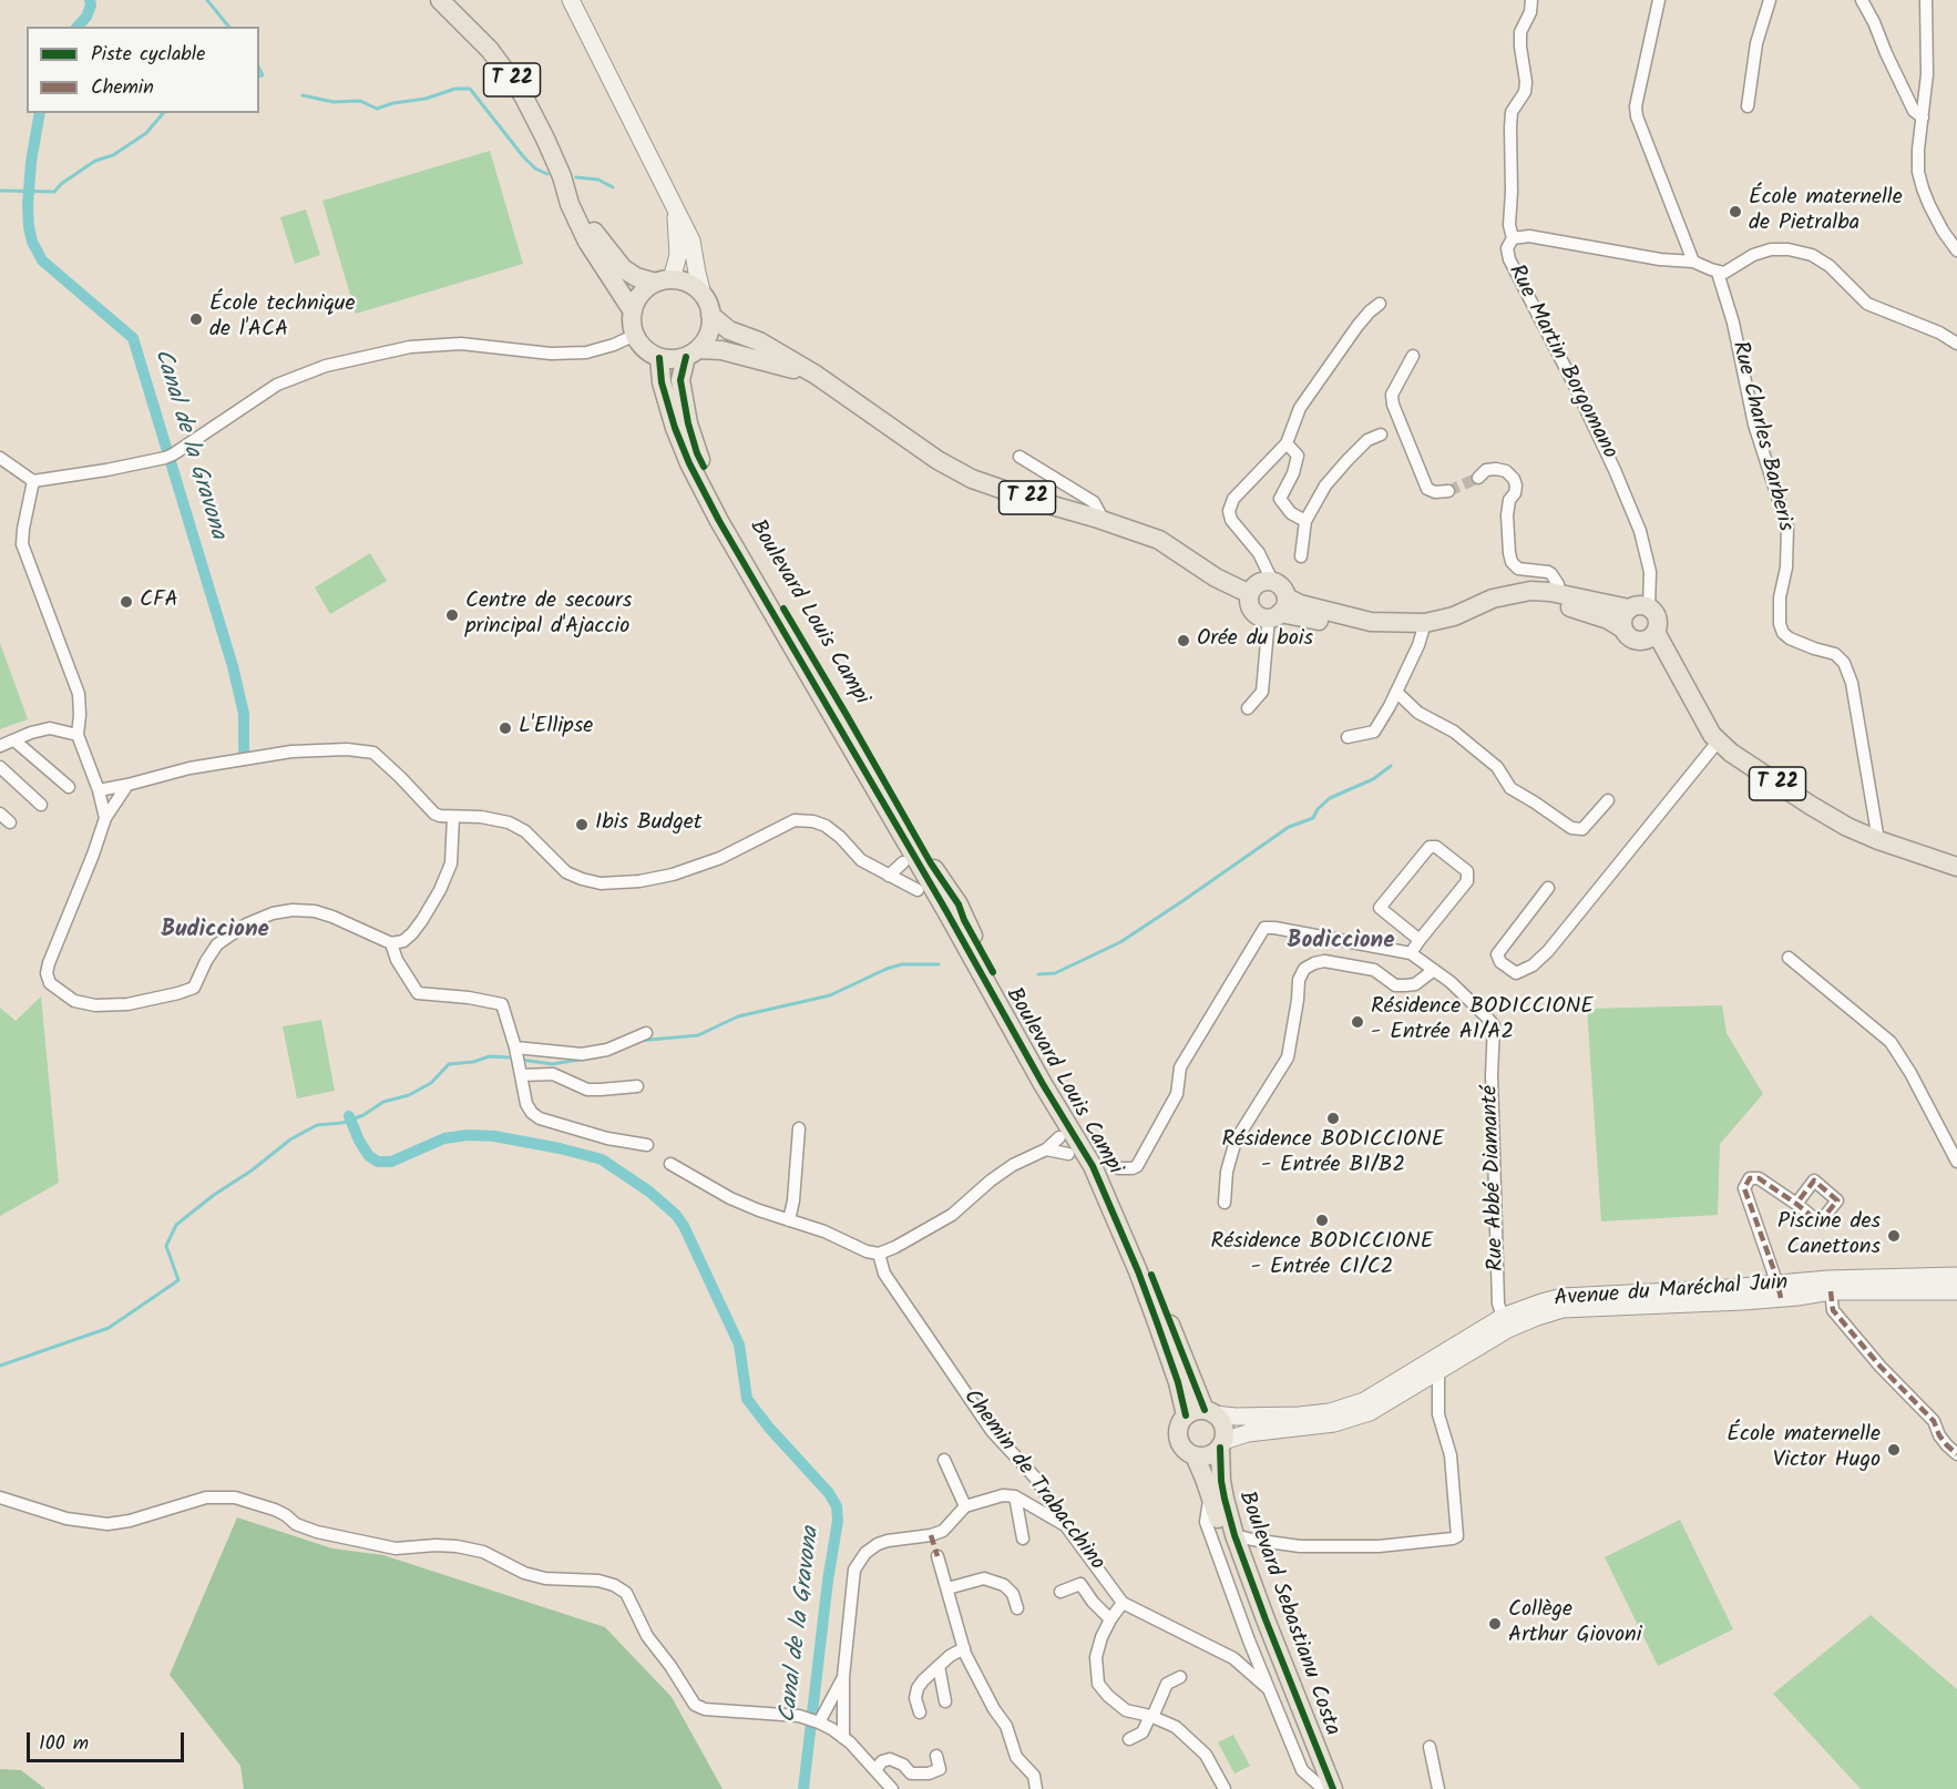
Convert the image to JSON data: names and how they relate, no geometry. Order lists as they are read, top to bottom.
{
  "streets": {
    "main road": [
      "T 22",
      "Boulevard Louis Campi",
      "Avenue du Maréchal Juin",
      "Boulevard Sebastianu Costa"
    ],
    "street": [
      "Rue Martin Borgomano",
      "Rue Charles Barberis",
      "Rue Abbé Diamanté",
      "Chemin de Trabacchino"
    ]
  },
  "crossings": [
    ["T 22", "Rue Martin Borgomano"],
    ["T 22", "Rue Charles Barberis"],
    ["T 22", "Boulevard Louis Campi"],
    ["Rue Martin Borgomano", "Rue Charles Barberis"],
    ["Boulevard Louis Campi", "Avenue du Maréchal Juin"],
    ["Boulevard Louis Campi", "Boulevard Sebastianu Costa"],
    ["Rue Abbé Diamanté", "Avenue du Maréchal Juin"],
    ["Avenue du Maréchal Juin", "Boulevard Sebastianu Costa"]
  ],
  "districts": ["Budiccione", "Bodiccione"],
  "water": ["Canal de la Gravona"],
  "places": [
    "École maternelle de Pietralba",
    "École technique de l'ACA",
    "CFA",
    "Centre de secours principal d'Ajaccio",
    "Orée du bois",
    "L'Ellipse",
    "Ibis Budget",
    "Résidence BODICCIONE - Entrée A1/A2",
    "Résidence BODICCIONE - Entrée B1/B2",
    "Résidence BODICCIONE - Entrée C1/C2",
    "Piscine des Canettons",
    "École maternelle Victor Hugo",
    "Collège Arthur Giovoni"
  ],
  "legend": ["Piste cyclable", "Chemin"],
  "scale_bar": "100 m"
}
